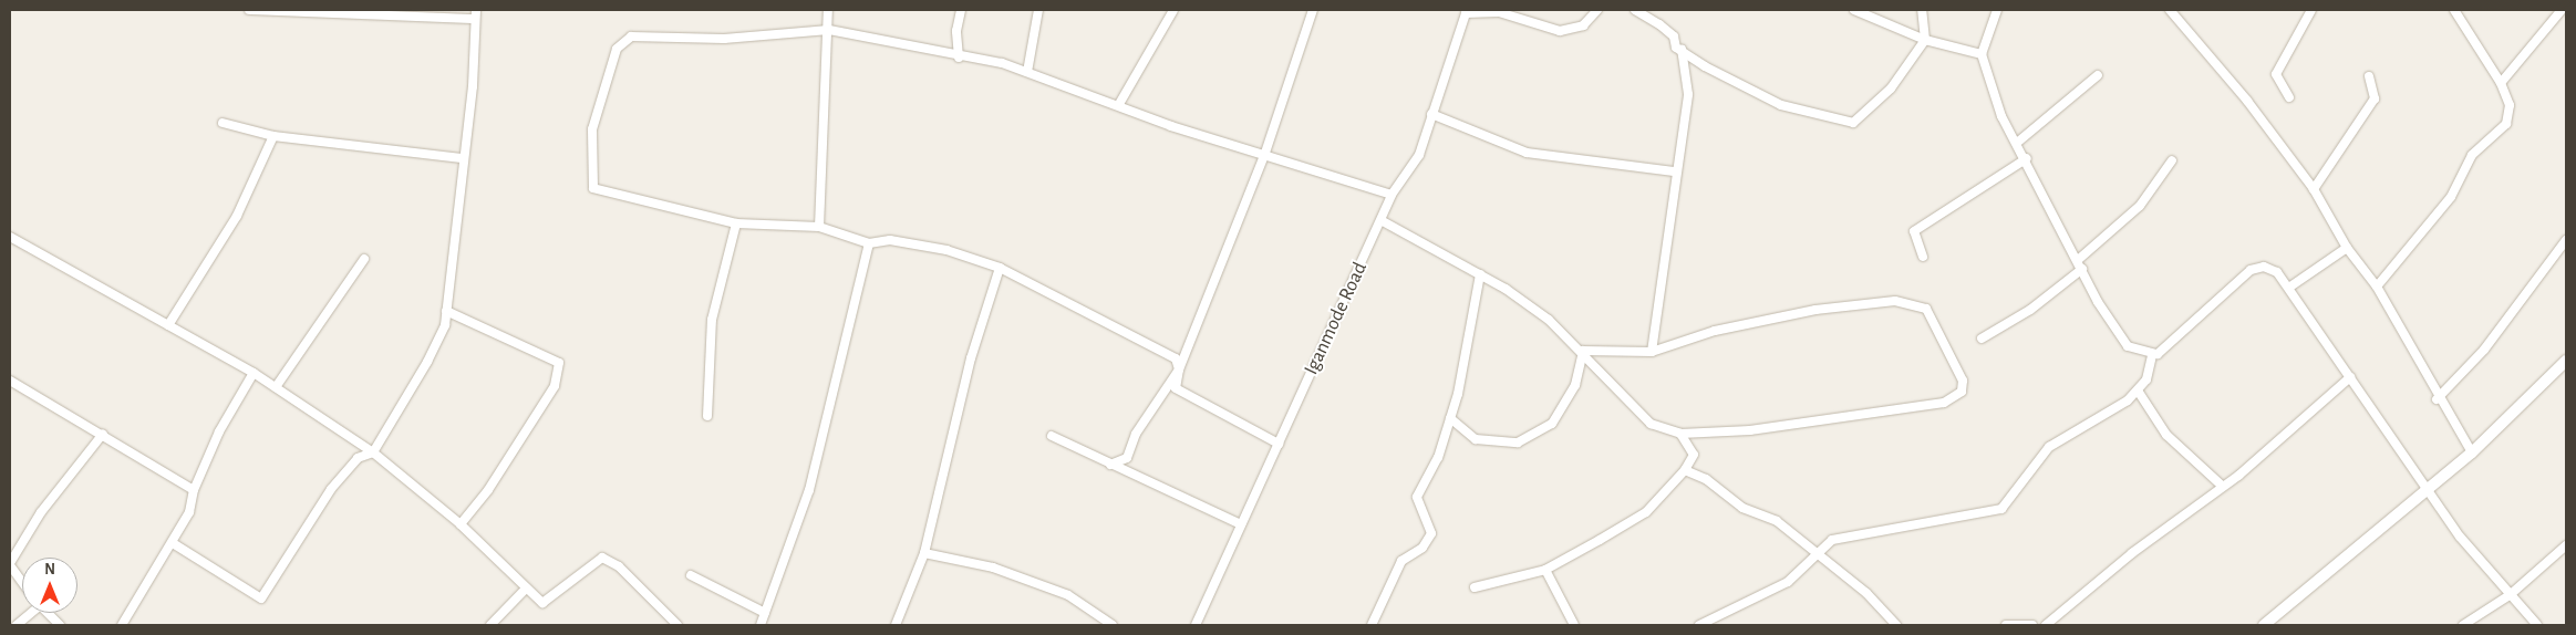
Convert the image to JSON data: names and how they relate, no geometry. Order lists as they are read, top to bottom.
{
  "streets": {
    "street": ["Iganmode Road"]
  },
  "north": "top"
}
